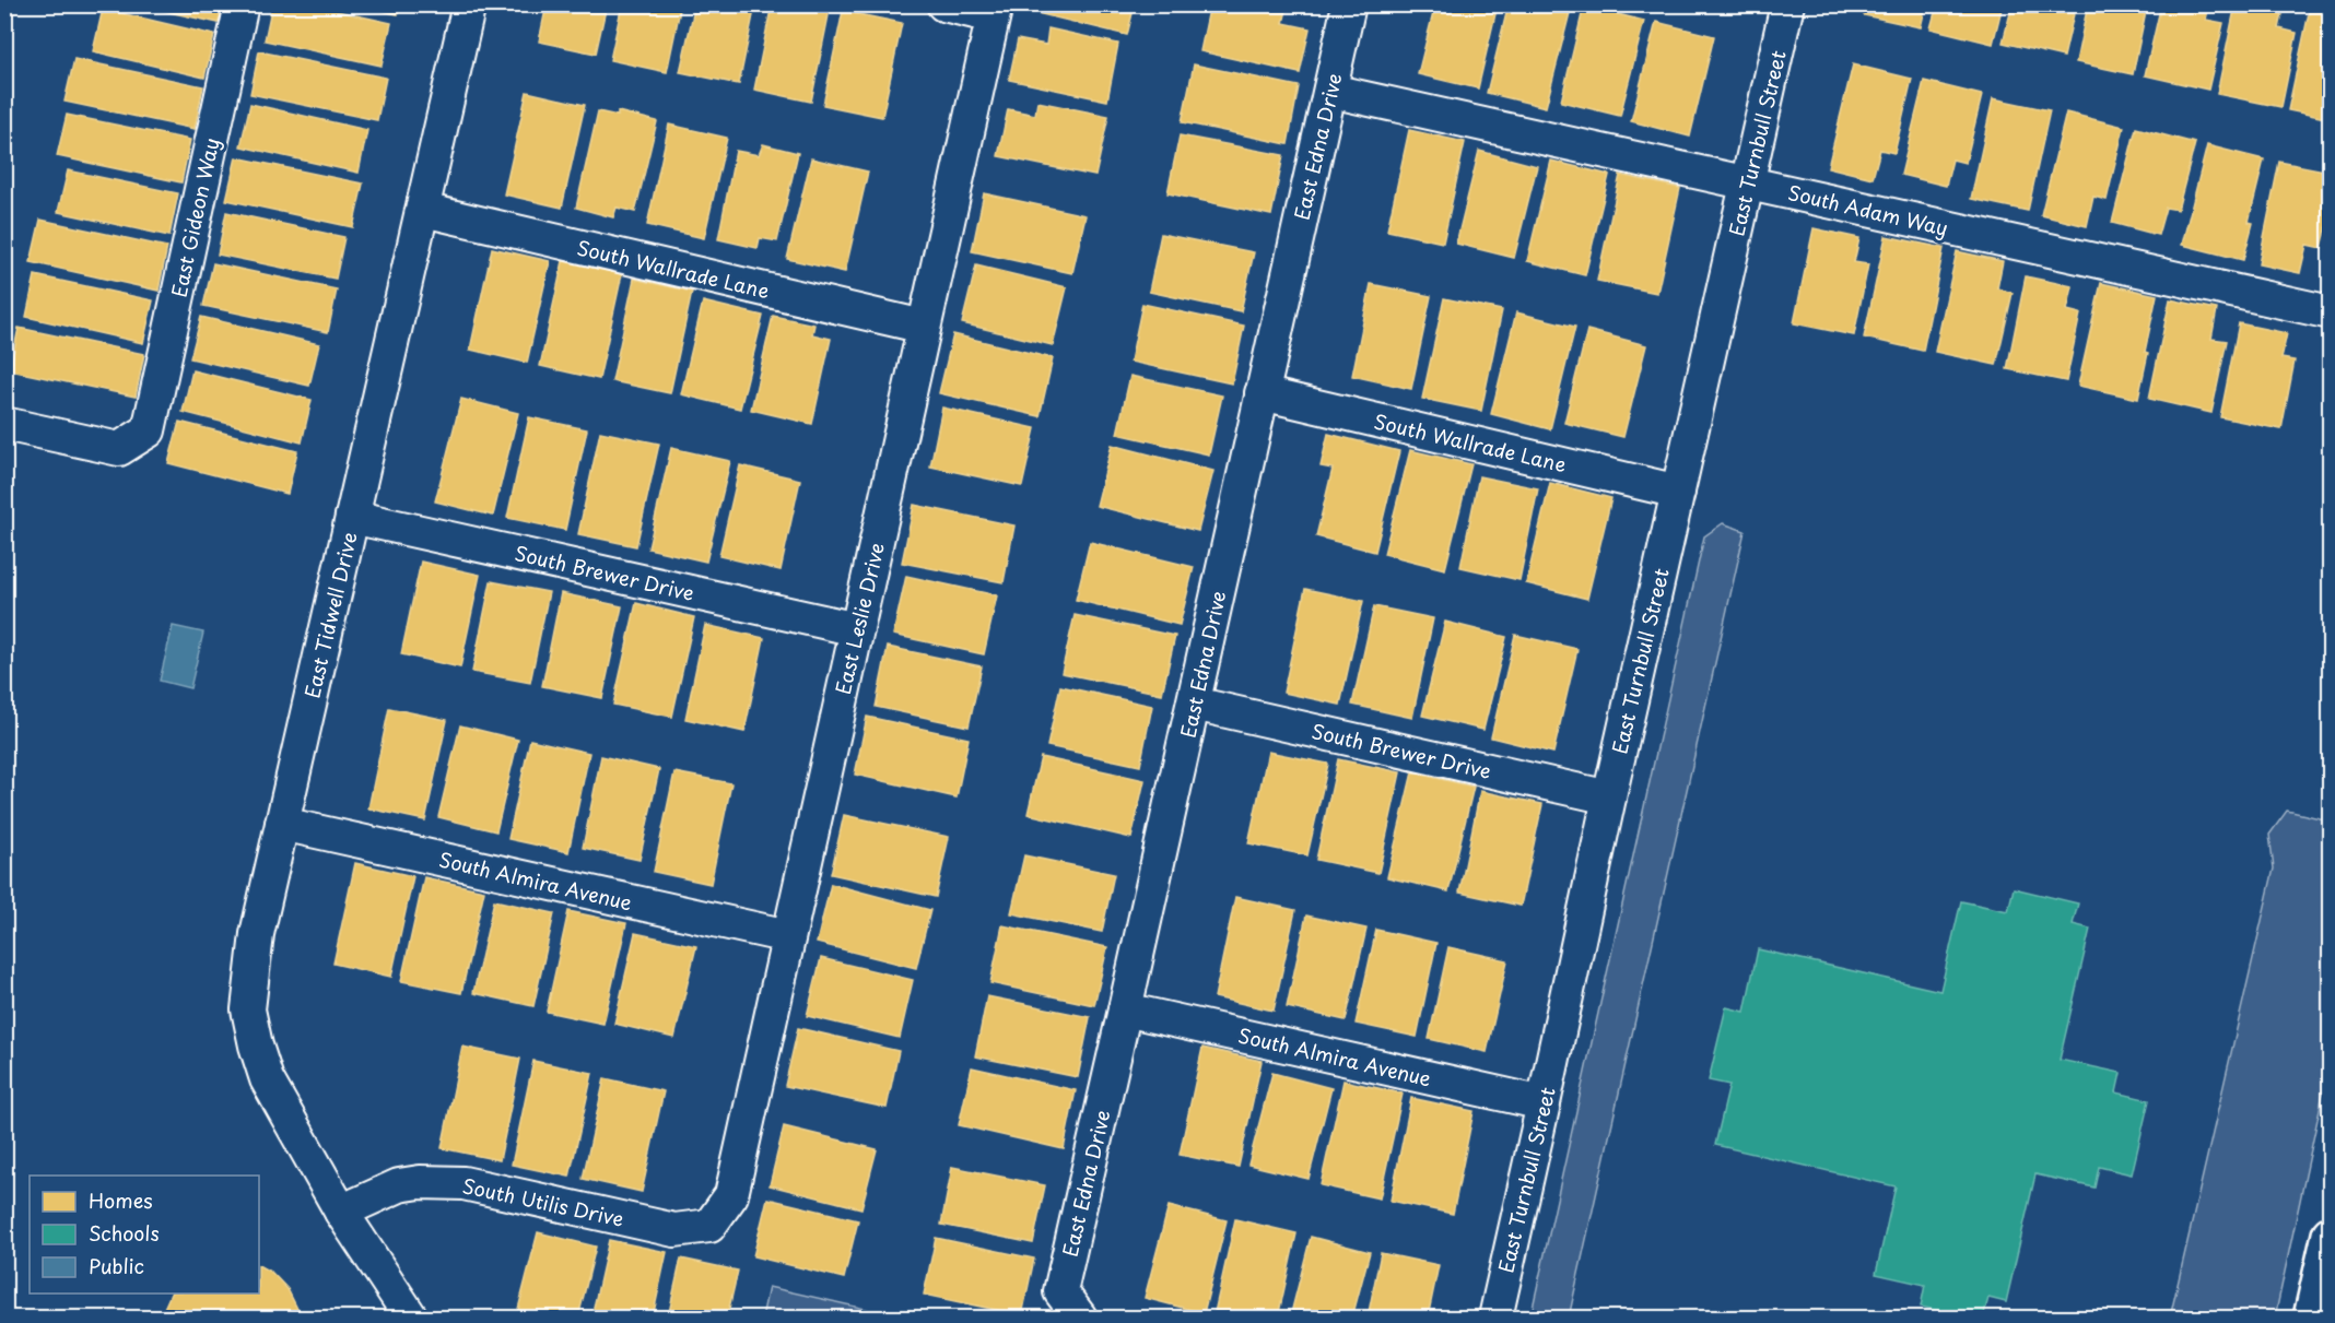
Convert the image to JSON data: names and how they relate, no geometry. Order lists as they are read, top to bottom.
{
  "streets": {
    "street": [
      "East Turnbull Street",
      "East Edna Drive",
      "South Adam Way",
      "East Gideon Way",
      "South Wallrade Lane",
      "South Brewer Drive",
      "East Tidwell Drive",
      "East Leslie Drive",
      "South Almira Avenue",
      "South Utilis Drive"
    ]
  },
  "crossings": [
    ["East Turnbull Street", "South Adam Way"],
    ["East Turnbull Street", "South Wallrade Lane"],
    ["East Turnbull Street", "South Brewer Drive"],
    ["East Turnbull Street", "South Almira Avenue"],
    ["East Edna Drive", "South Adam Way"],
    ["East Edna Drive", "South Wallrade Lane"],
    ["East Edna Drive", "South Brewer Drive"],
    ["East Edna Drive", "South Almira Avenue"],
    ["South Wallrade Lane", "East Tidwell Drive"],
    ["South Wallrade Lane", "East Leslie Drive"],
    ["South Brewer Drive", "East Tidwell Drive"],
    ["South Brewer Drive", "East Leslie Drive"],
    ["East Tidwell Drive", "South Almira Avenue"],
    ["East Tidwell Drive", "South Utilis Drive"],
    ["East Leslie Drive", "South Almira Avenue"],
    ["East Leslie Drive", "South Utilis Drive"]
  ],
  "legend": ["Homes", "Schools", "Public"]
}
